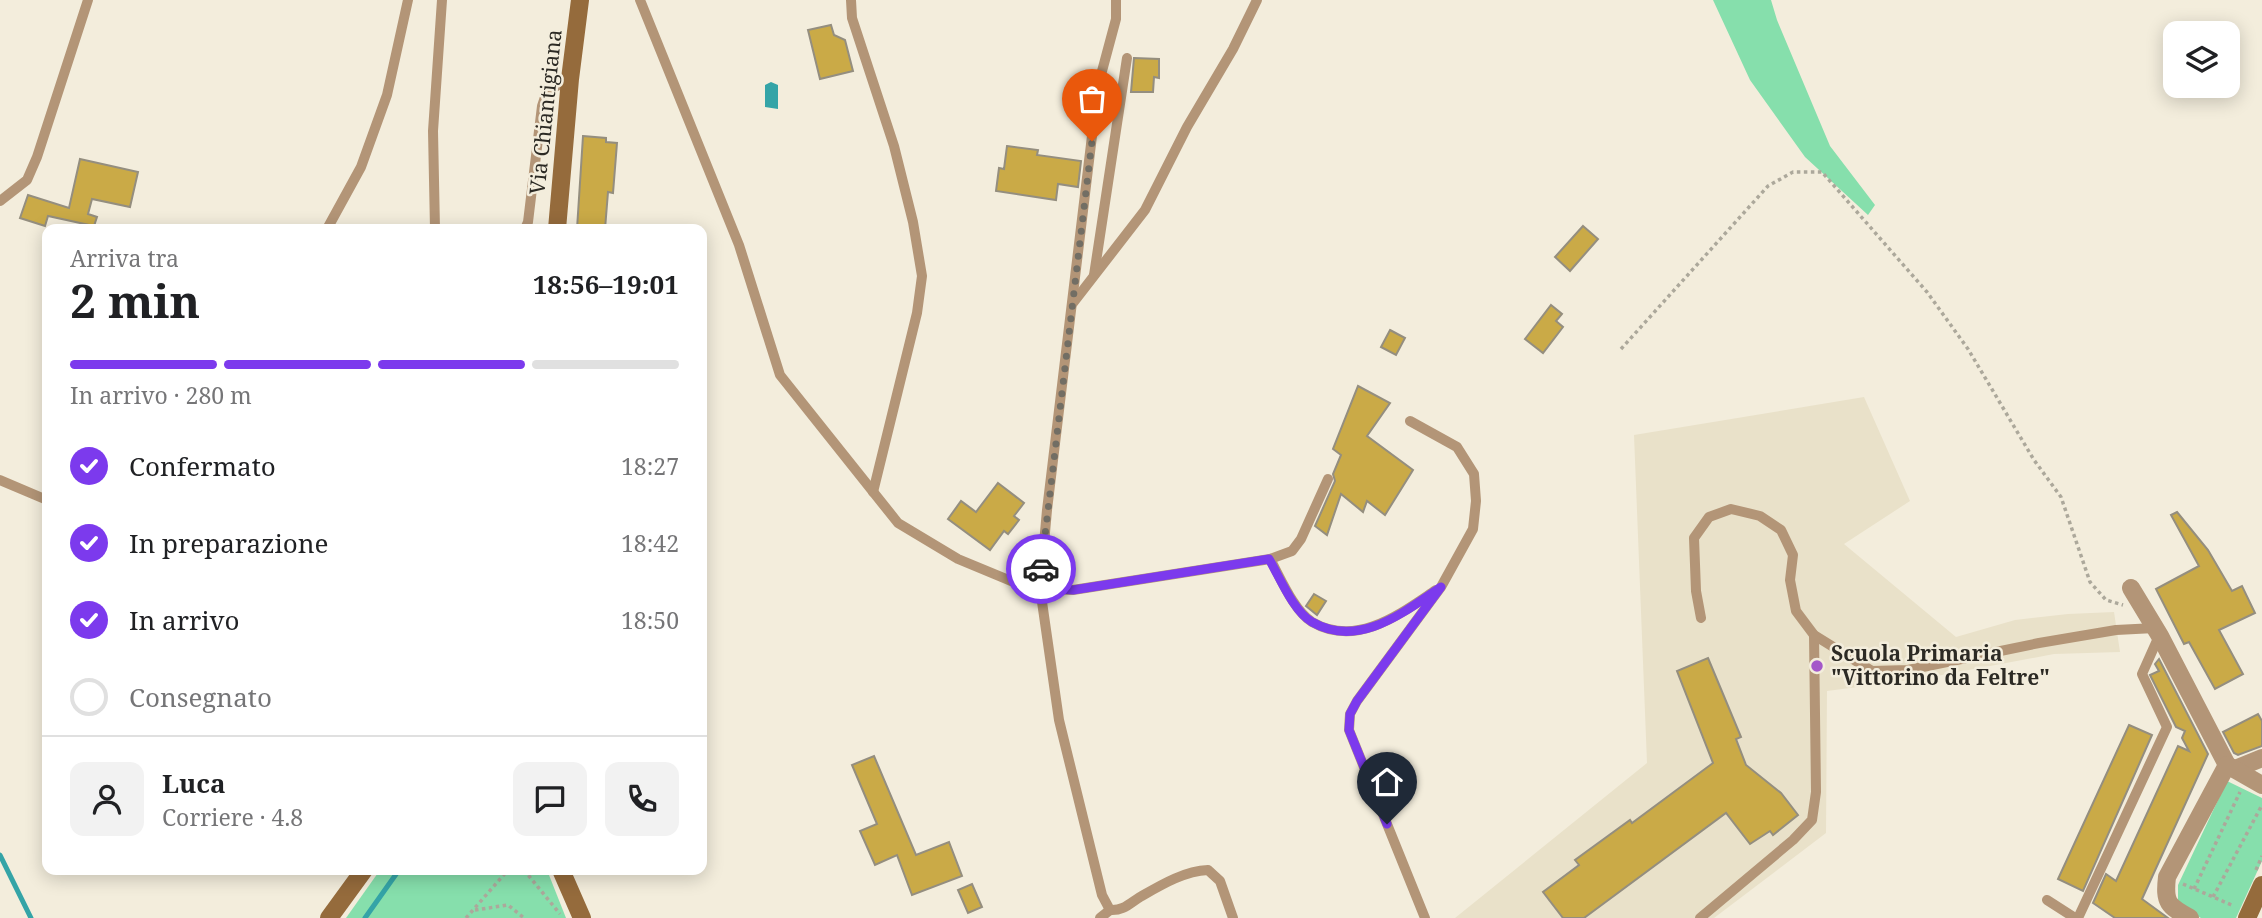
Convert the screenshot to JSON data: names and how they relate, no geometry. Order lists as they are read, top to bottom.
{
  "streets": {
    "street": ["Via Chiantigiana"]
  },
  "places": ["Scuola Primaria \"Vittorino da Feltre\""],
  "page": {
    "heading": ["2 min", "Arriva tra", "18:56–19:01"],
    "panel": ["Luca", "Corriere · 4.8"],
    "bar": "In arrivo · 280 m",
    "list": [
      ["Confermato", "18:27"],
      ["In preparazione", "18:42"],
      ["In arrivo", "18:50"],
      "Consegnato"
    ]
  }
}
